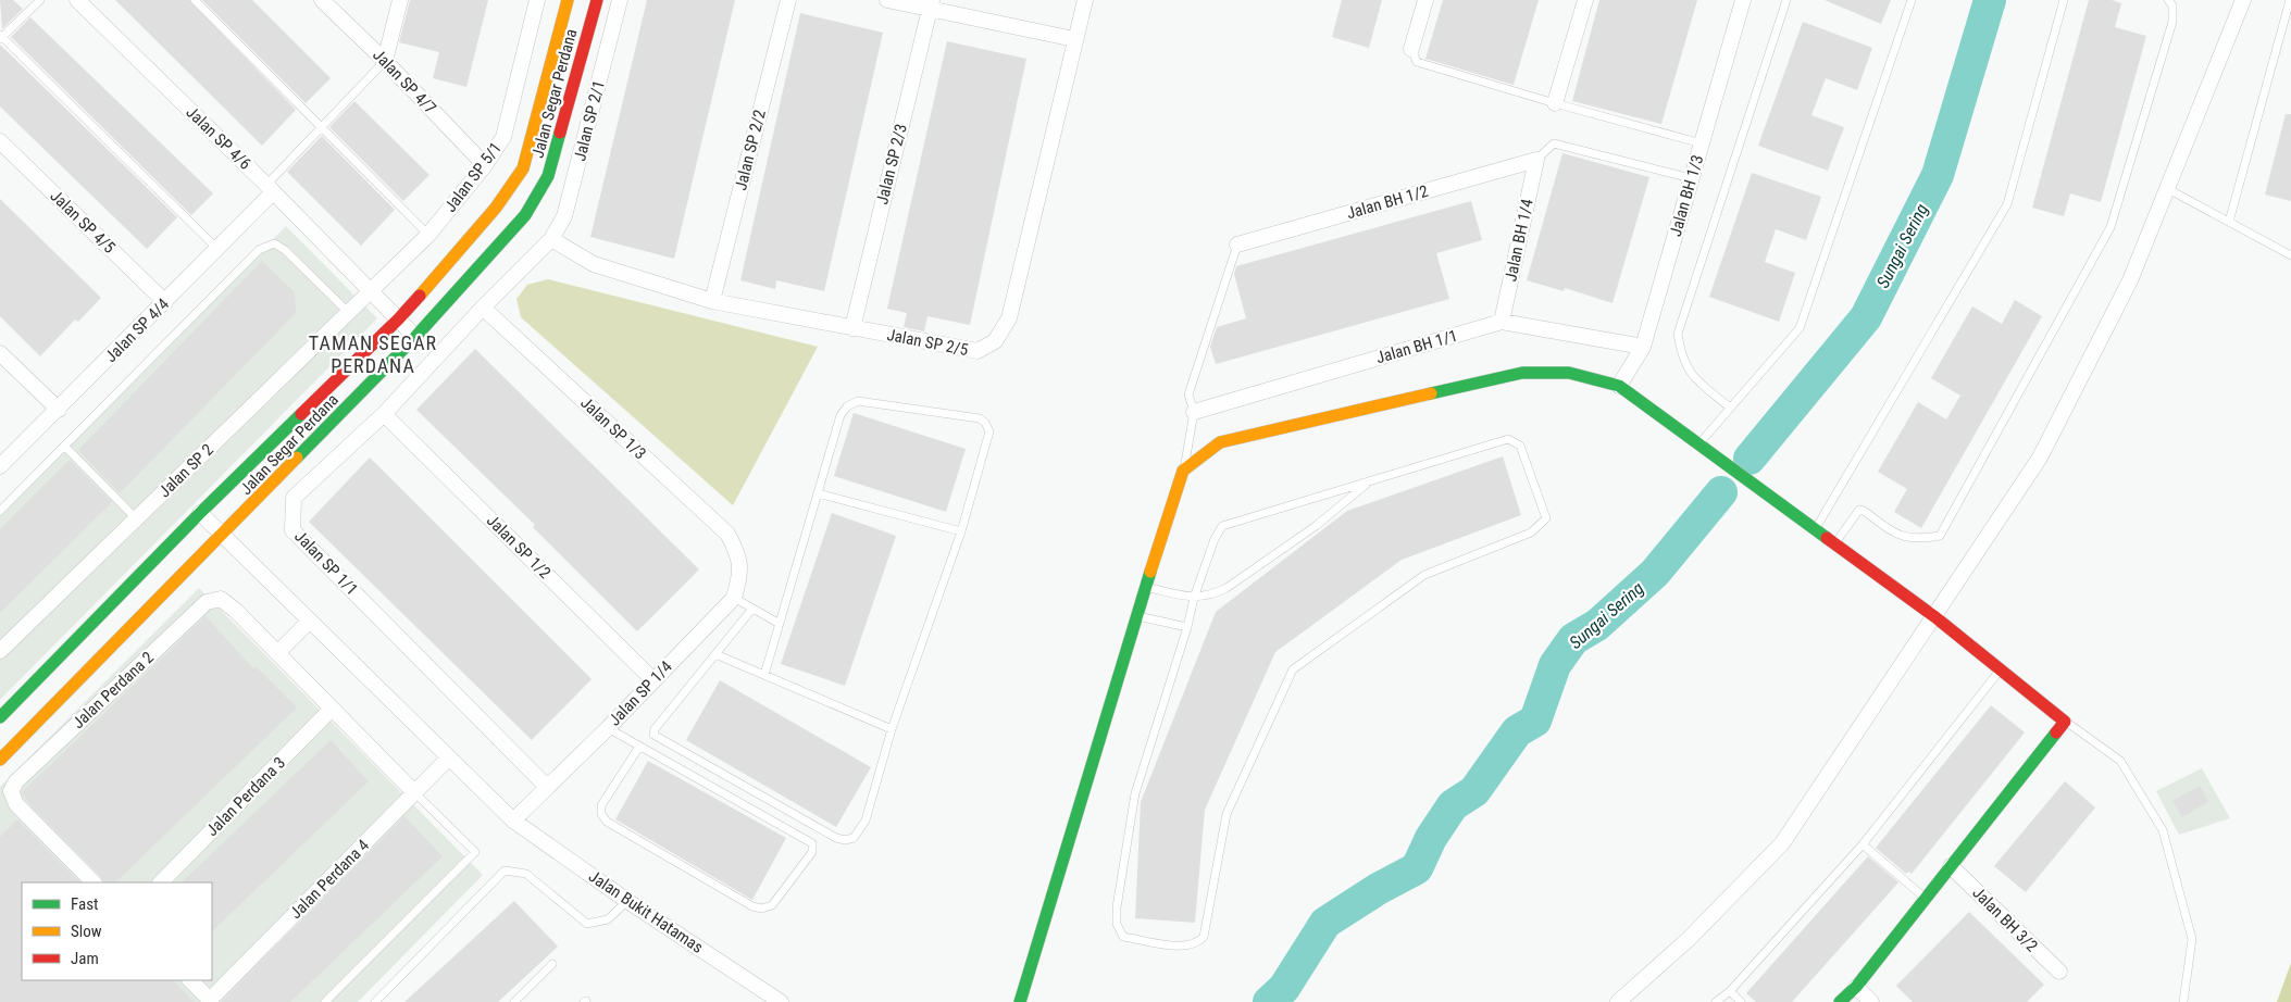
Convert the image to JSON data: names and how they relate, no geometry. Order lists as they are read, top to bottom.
{
  "streets": {
    "street": [
      "Jalan SP 4/7",
      "Jalan Segar Perdana",
      "Jalan SP 2/1",
      "Jalan SP 4/6",
      "Jalan SP 2/2",
      "Jalan SP 2/3",
      "Jalan SP 5/1",
      "Jalan BH 1/3",
      "Jalan BH 1/2",
      "Jalan SP 4/5",
      "Jalan BH 1/4",
      "Jalan SP 4/4",
      "Jalan SP 2/5",
      "Jalan BH 1/1",
      "Jalan SP 1/3",
      "Jalan SP 2",
      "Jalan SP 1/2",
      "Jalan SP 1/1",
      "Jalan Perdana 2",
      "Jalan SP 1/4",
      "Jalan Perdana 3",
      "Jalan Perdana 4",
      "Jalan Bukit Hatamas",
      "Jalan BH 3/2"
    ]
  },
  "crossings": [
    ["Jalan SP 4/7", "Jalan SP 5/1"],
    ["Jalan Segar Perdana", "Jalan SP 4/6"],
    ["Jalan SP 2/1", "Jalan SP 2/5"],
    ["Jalan SP 2/1", "Jalan SP 1/1"],
    ["Jalan SP 4/6", "Jalan SP 5/1"],
    ["Jalan SP 4/6", "Jalan SP 4/4"],
    ["Jalan SP 4/6", "Jalan SP 2"],
    ["Jalan SP 2/2", "Jalan SP 2/5"],
    ["Jalan SP 2/3", "Jalan SP 2/5"],
    ["Jalan SP 5/1", "Jalan SP 2"],
    ["Jalan BH 1/3", "Jalan BH 1/1"],
    ["Jalan BH 1/2", "Jalan BH 1/4"],
    ["Jalan SP 4/5", "Jalan SP 4/4"],
    ["Jalan BH 1/4", "Jalan BH 1/1"],
    ["Jalan SP 2/5", "Jalan SP 1/1"],
    ["Jalan SP 1/3", "Jalan SP 1/1"],
    ["Jalan SP 1/3", "Jalan SP 1/4"],
    ["Jalan SP 1/2", "Jalan SP 1/1"],
    ["Jalan SP 1/2", "Jalan SP 1/4"],
    ["Jalan SP 1/1", "Jalan SP 1/4"],
    ["Jalan SP 1/4", "Jalan Bukit Hatamas"]
  ],
  "districts": ["TAMAN SEGAR PERDANA"],
  "water": ["Sungai Sering"],
  "legend": ["Fast", "Slow", "Jam"]
}
